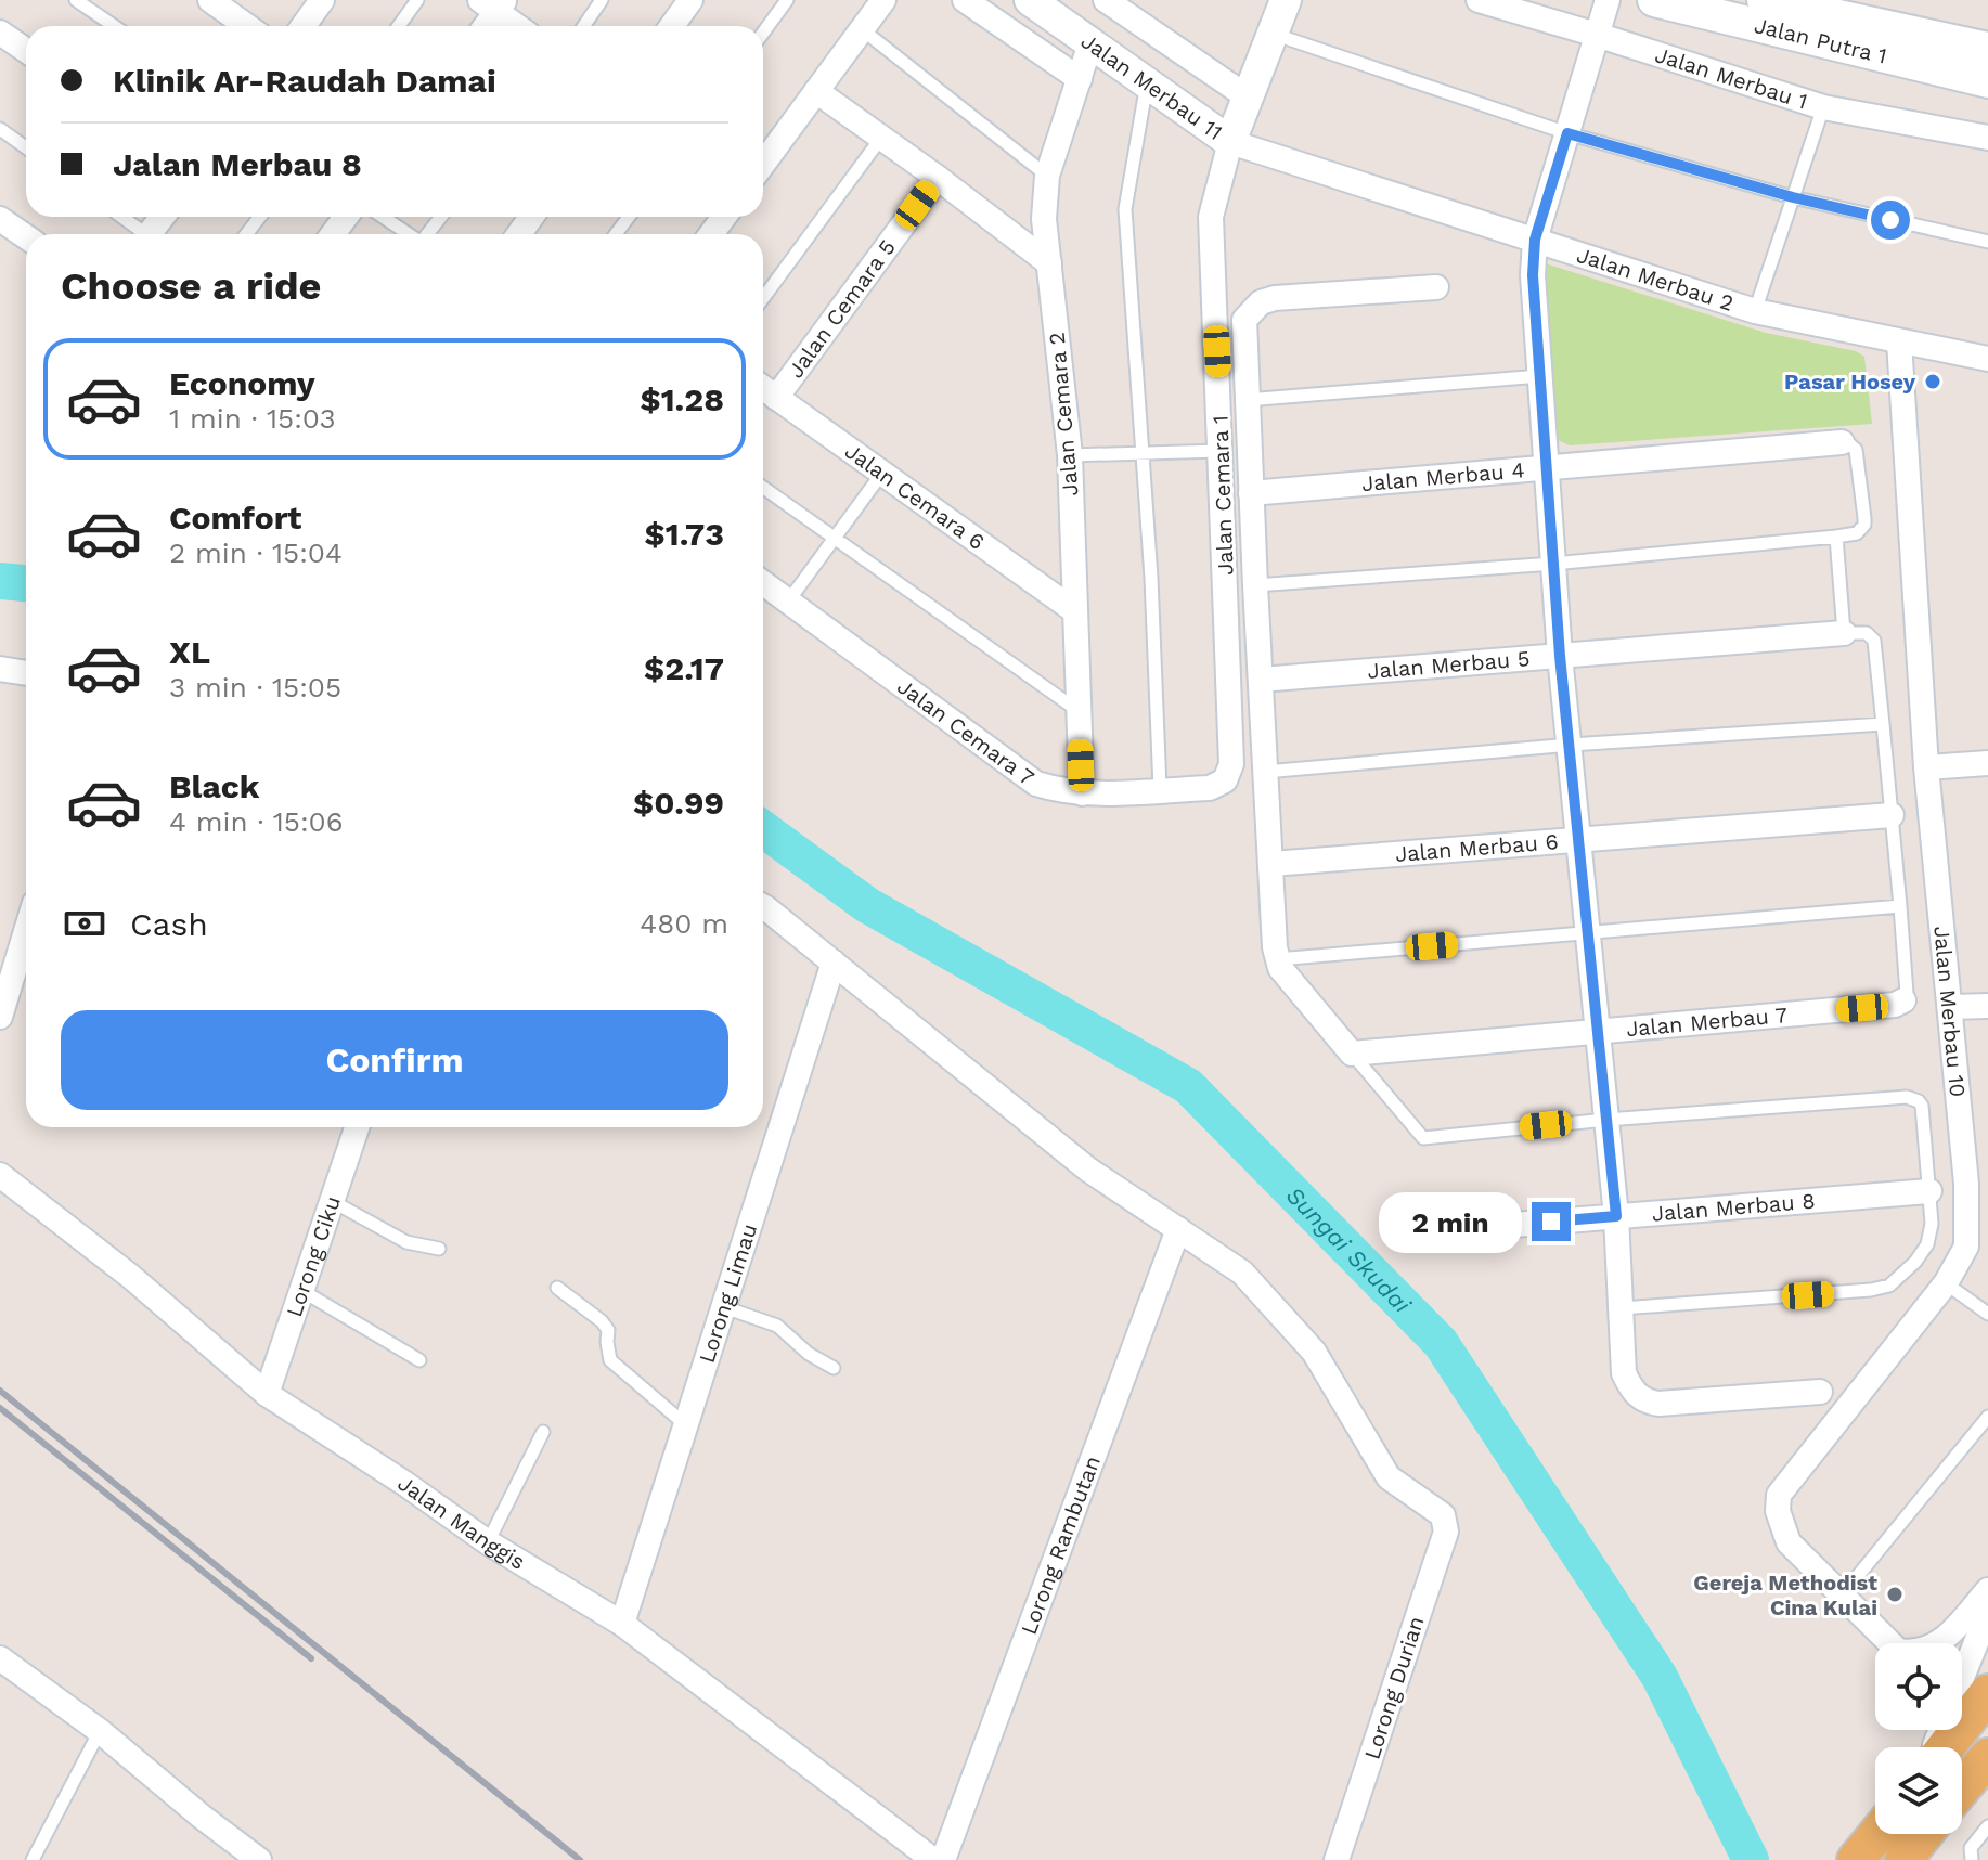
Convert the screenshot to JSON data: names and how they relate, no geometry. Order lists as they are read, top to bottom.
{
  "streets": {
    "main road": ["Jalan Putra 1"],
    "street": [
      "Jalan Merbau 1",
      "Jalan Merbau 11",
      "Jalan Merbau 2",
      "Jalan Cemara 5",
      "Jalan Cemara 2",
      "Jalan Merbau 4",
      "Jalan Cemara 1",
      "Jalan Cemara 6",
      "Jalan Merbau 5",
      "Jalan Cemara 7",
      "Jalan Merbau 6",
      "Jalan Merbau 10",
      "Jalan Merbau 7",
      "Jalan Merbau 8",
      "Lorong Ciku",
      "Lorong Limau",
      "Jalan Manggis",
      "Lorong Rambutan",
      "Lorong Durian"
    ]
  },
  "crossings": [
    ["Jalan Merbau 11", "Jalan Merbau 2"],
    ["Jalan Merbau 11", "Jalan Cemara 2"],
    ["Jalan Merbau 11", "Jalan Cemara 1"],
    ["Jalan Merbau 2", "Jalan Cemara 1"],
    ["Jalan Merbau 2", "Jalan Merbau 10"],
    ["Jalan Cemara 5", "Jalan Cemara 6"],
    ["Jalan Cemara 2", "Jalan Cemara 6"],
    ["Jalan Cemara 2", "Jalan Cemara 7"],
    ["Jalan Cemara 1", "Jalan Cemara 7"],
    ["Lorong Ciku", "Jalan Manggis"],
    ["Lorong Limau", "Jalan Manggis"],
    ["Lorong Rambutan", "Lorong Durian"]
  ],
  "water": ["Sungai Skudai"],
  "places": ["Pasar Hosey", "Gereja Methodist Cina Kulai"],
  "page": {
    "banner": ["Klinik Ar-Raudah Damai", "Jalan Merbau 8"],
    "heading": "Choose a ride",
    "list": [
      {
        "name": "Economy",
        "note": "1 min · 15:03",
        "value": "$1.28"
      },
      {
        "name": "Comfort",
        "note": "2 min · 15:04",
        "value": "$1.73"
      },
      {
        "name": "XL",
        "note": "3 min · 15:05",
        "value": "$2.17"
      },
      {
        "name": "Black",
        "note": "4 min · 15:06",
        "value": "$0.99"
      }
    ],
    "pay": ["Cash", "480 m"],
    "buttons": "Confirm",
    "bubble": "2 min"
  }
}
